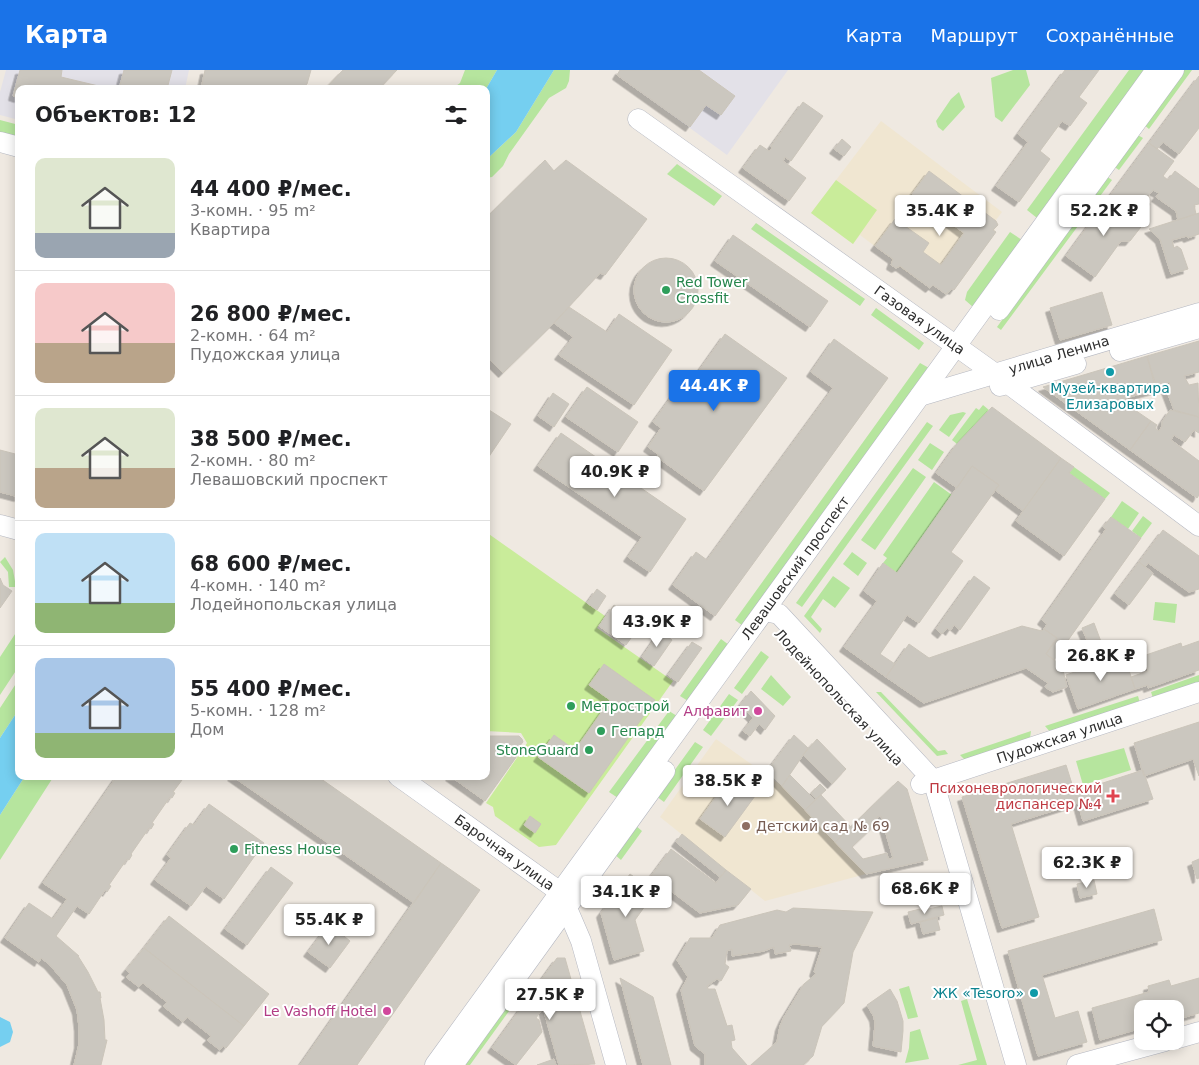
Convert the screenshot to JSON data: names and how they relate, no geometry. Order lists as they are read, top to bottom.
{
  "streets": {
    "street": [
      "Газовая улица",
      "улица Ленина",
      "Левашовский проспект",
      "Лодейнопольская улица",
      "Пудожская улица",
      "Барочная улица"
    ]
  },
  "crossings": [
    ["Газовая улица", "улица Ленина"],
    ["Газовая улица", "Левашовский проспект"],
    ["улица Ленина", "Левашовский проспект"],
    ["Левашовский проспект", "Лодейнопольская улица"],
    ["Левашовский проспект", "Барочная улица"],
    ["Лодейнопольская улица", "Пудожская улица"]
  ],
  "places": {
    "other": [
      "Red Tower Crossfit",
      "Музей-квартира Елизаровых",
      "Метрострой",
      "Алфавит",
      "Гепард",
      "StoneGuard",
      "Детский сад № 69",
      "Fitness House",
      "ЖК «Tesoro»",
      "Le Vashoff Hotel"
    ],
    "health": ["Психоневрологический диспансер №4"]
  },
  "page": {
    "header": "Карта",
    "nav": ["Карта", "Маршрут", "Сохранённые"],
    "heading": "Объектов: 12",
    "list": [
      {
        "name": "44 400 ₽/мес.",
        "note": "3-комн. · 95 m² · Квартира"
      },
      {
        "name": "26 800 ₽/мес.",
        "note": "2-комн. · 64 m² · Пудожская улица"
      },
      {
        "name": "38 500 ₽/мес.",
        "note": "2-комн. · 80 m² · Левашовский проспект"
      },
      {
        "name": "68 600 ₽/мес.",
        "note": "4-комн. · 140 m² · Лодейнопольская улица"
      },
      {
        "name": "55 400 ₽/мес.",
        "note": "5-комн. · 128 m² · Дом"
      }
    ],
    "price": [
      "35.4K ₽",
      "52.2K ₽",
      "44.4K ₽",
      "40.9K ₽",
      "43.9K ₽",
      "26.8K ₽",
      "38.5K ₽",
      "62.3K ₽",
      "68.6K ₽",
      "34.1K ₽",
      "55.4K ₽",
      "27.5K ₽"
    ]
  }
}
